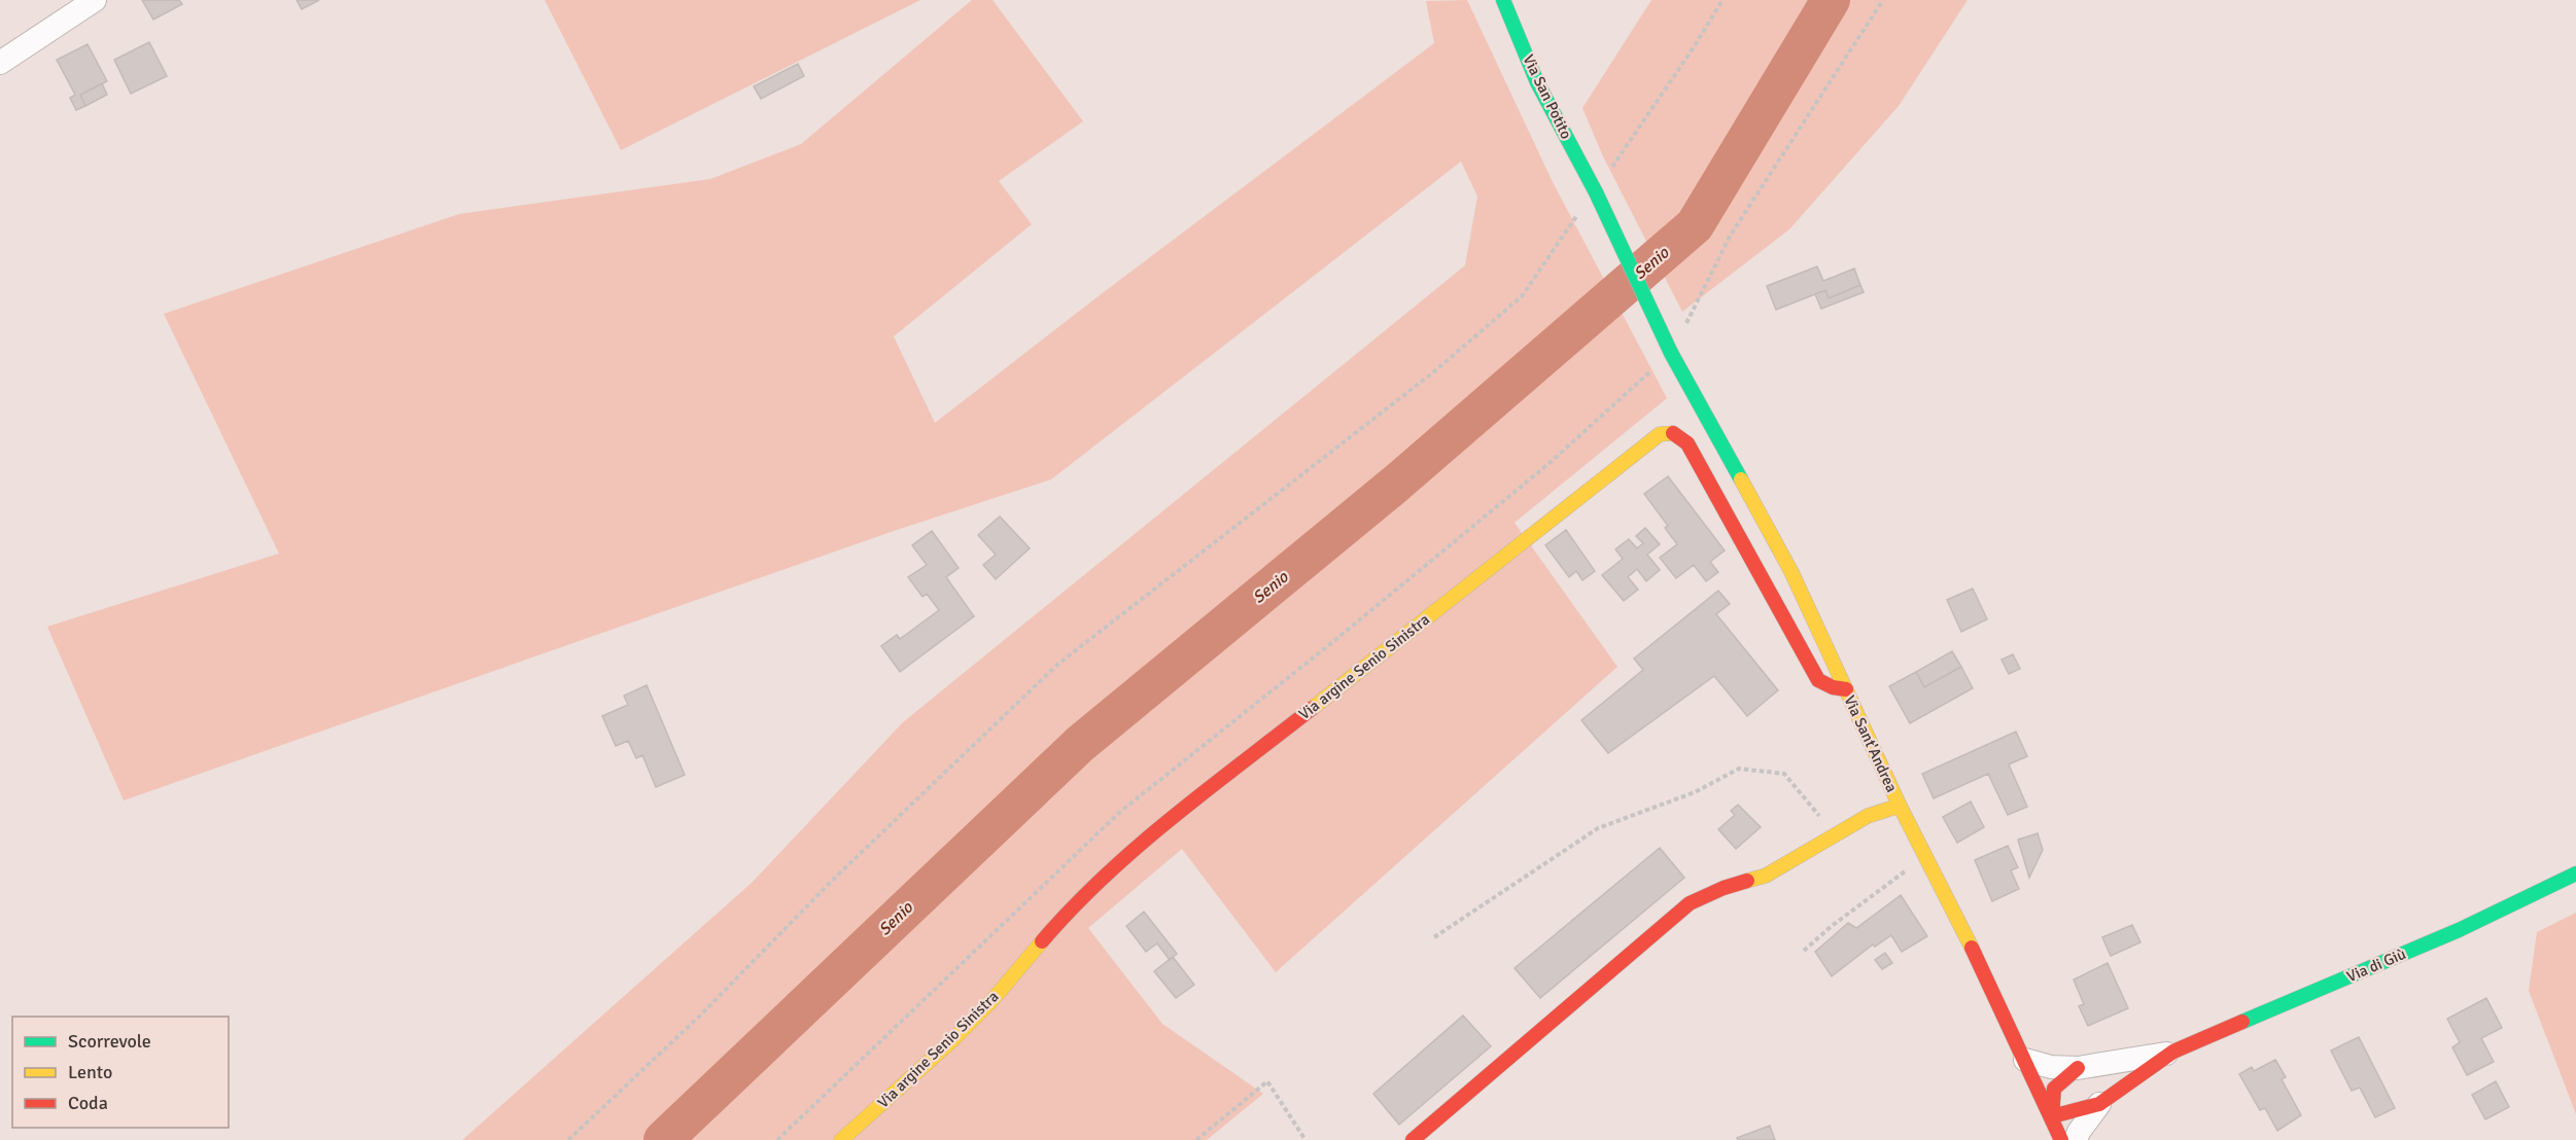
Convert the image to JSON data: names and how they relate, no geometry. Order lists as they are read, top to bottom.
{
  "streets": {
    "street": [
      "Via San Potito",
      "Via argine Senio Sinistra",
      "Via Sant'Andrea",
      "Via di Giù"
    ]
  },
  "crossings": [
    ["Via San Potito", "Via Sant'Andrea"],
    ["Via argine Senio Sinistra", "Via Sant'Andrea"],
    ["Via Sant'Andrea", "Via di Giù"]
  ],
  "water": ["Senio"],
  "legend": ["Scorrevole", "Lento", "Coda"]
}
